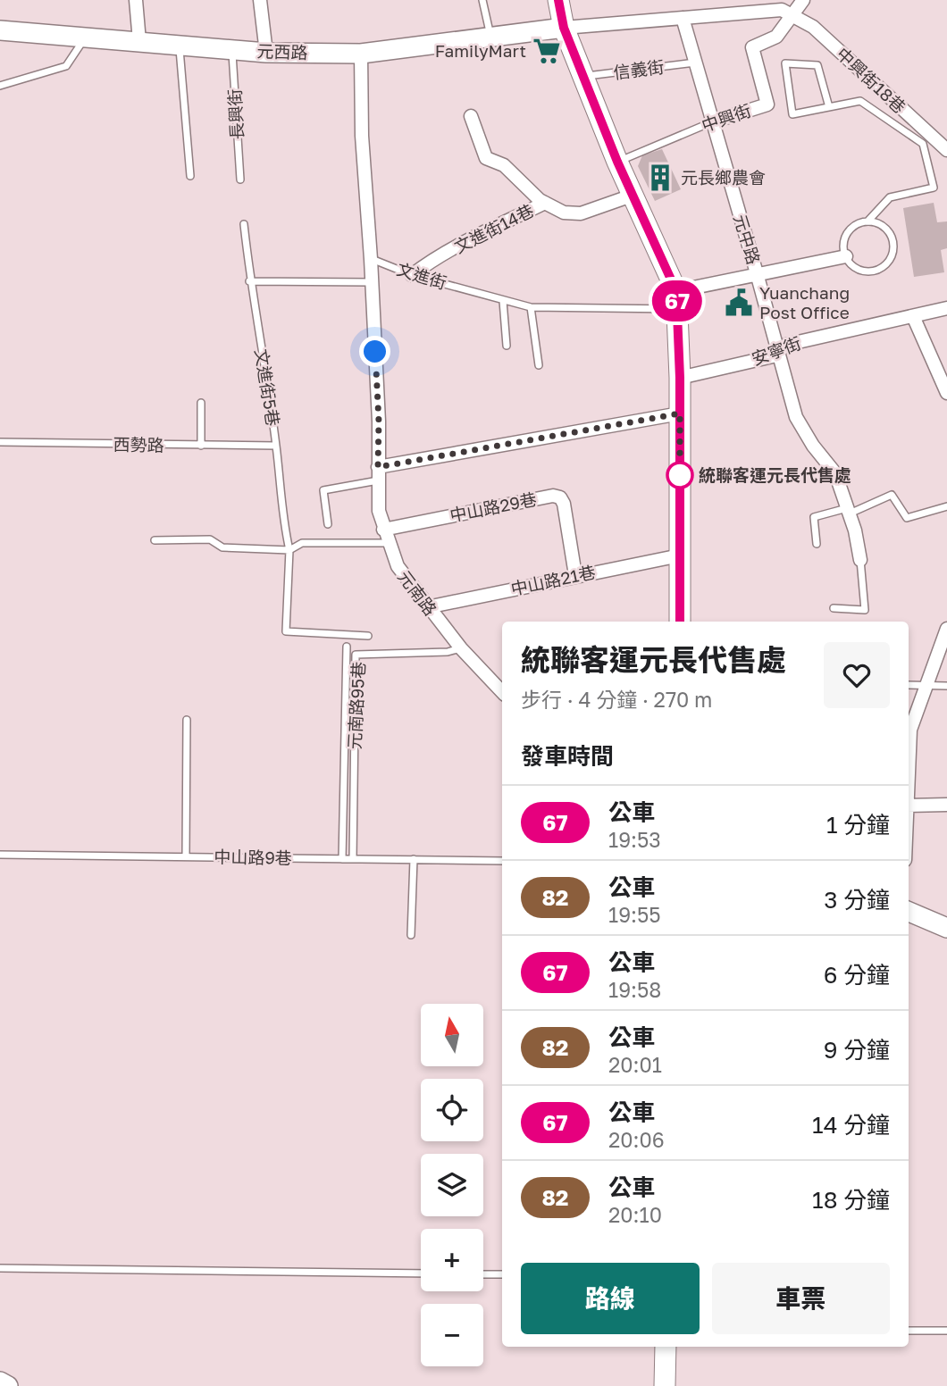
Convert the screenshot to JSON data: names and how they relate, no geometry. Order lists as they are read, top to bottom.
{
  "streets": {
    "main road": ["元西路"],
    "street": [
      "中興街18巷",
      "中興街",
      "文進街14巷",
      "元中路",
      "安寧街",
      "中山路29巷",
      "中山路21巷",
      "元南路"
    ],
    "lane": [
      "信義街",
      "長興街",
      "文進街",
      "文進街5巷",
      "西勢路",
      "元南路95巷",
      "中山路9巷"
    ]
  },
  "crossings": [
    ["元西路", "長興街"],
    ["信義街", "元中路"],
    ["中興街18巷", "中興街"],
    ["中興街", "元中路"],
    ["文進街14巷", "文進街"],
    ["元中路", "安寧街"],
    ["文進街5巷", "西勢路"],
    ["中山路29巷", "中山路21巷"],
    ["中山路29巷", "元南路"],
    ["中山路21巷", "元南路"],
    ["元南路", "元南路95巷"],
    ["元南路95巷", "中山路9巷"]
  ],
  "places": {
    "supermarket": ["FamilyMart"],
    "building": ["元長鄉農會"],
    "public building": ["Yuanchang Post Office"],
    "other": ["統聯客運元長代售處"]
  },
  "lines": ["bus line 67"],
  "north": "top",
  "page": {
    "on_map": "67",
    "heading": [
      ["統聯客運元長代售處", "步行 · 4 分鐘 · 270 m"],
      "發車時間"
    ],
    "list": [
      {
        "mark": "67",
        "name": "公車",
        "note": "19:53",
        "value": "1 分鐘"
      },
      {
        "mark": "82",
        "name": "公車",
        "note": "19:55",
        "value": "3 分鐘"
      },
      {
        "mark": "67",
        "name": "公車",
        "note": "19:58",
        "value": "6 分鐘"
      },
      {
        "mark": "82",
        "name": "公車",
        "note": "20:01",
        "value": "9 分鐘"
      },
      {
        "mark": "67",
        "name": "公車",
        "note": "20:06",
        "value": "14 分鐘"
      },
      {
        "mark": "82",
        "name": "公車",
        "note": "20:10",
        "value": "18 分鐘"
      }
    ],
    "map_buttons": ["+", "−"],
    "buttons": ["路線", "車票"]
  }
}
